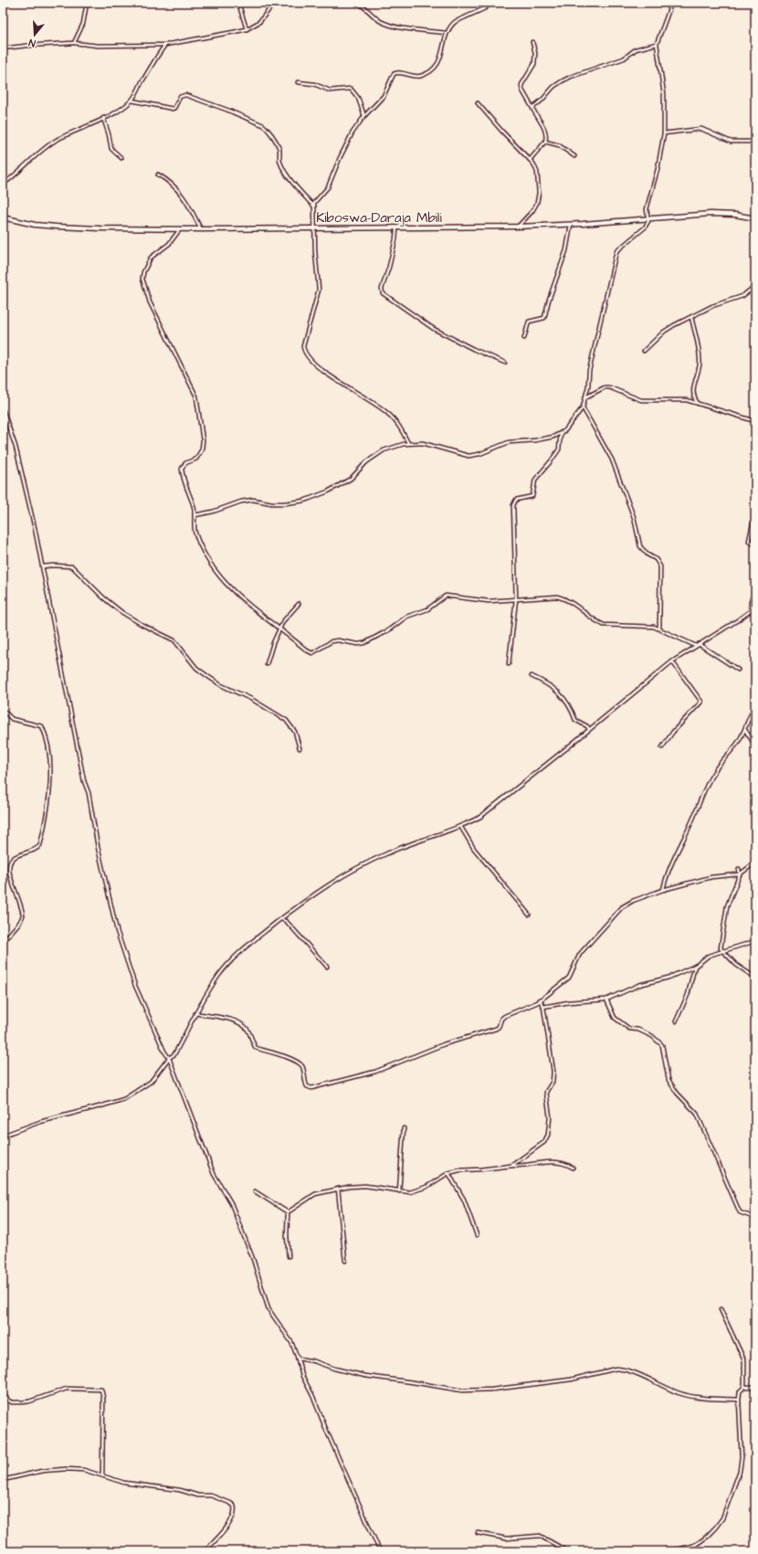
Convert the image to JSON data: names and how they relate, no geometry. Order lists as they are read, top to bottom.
{
  "streets": {
    "main road": ["Kiboswa-Daraja Mbili"]
  },
  "north": "bottom"
}
